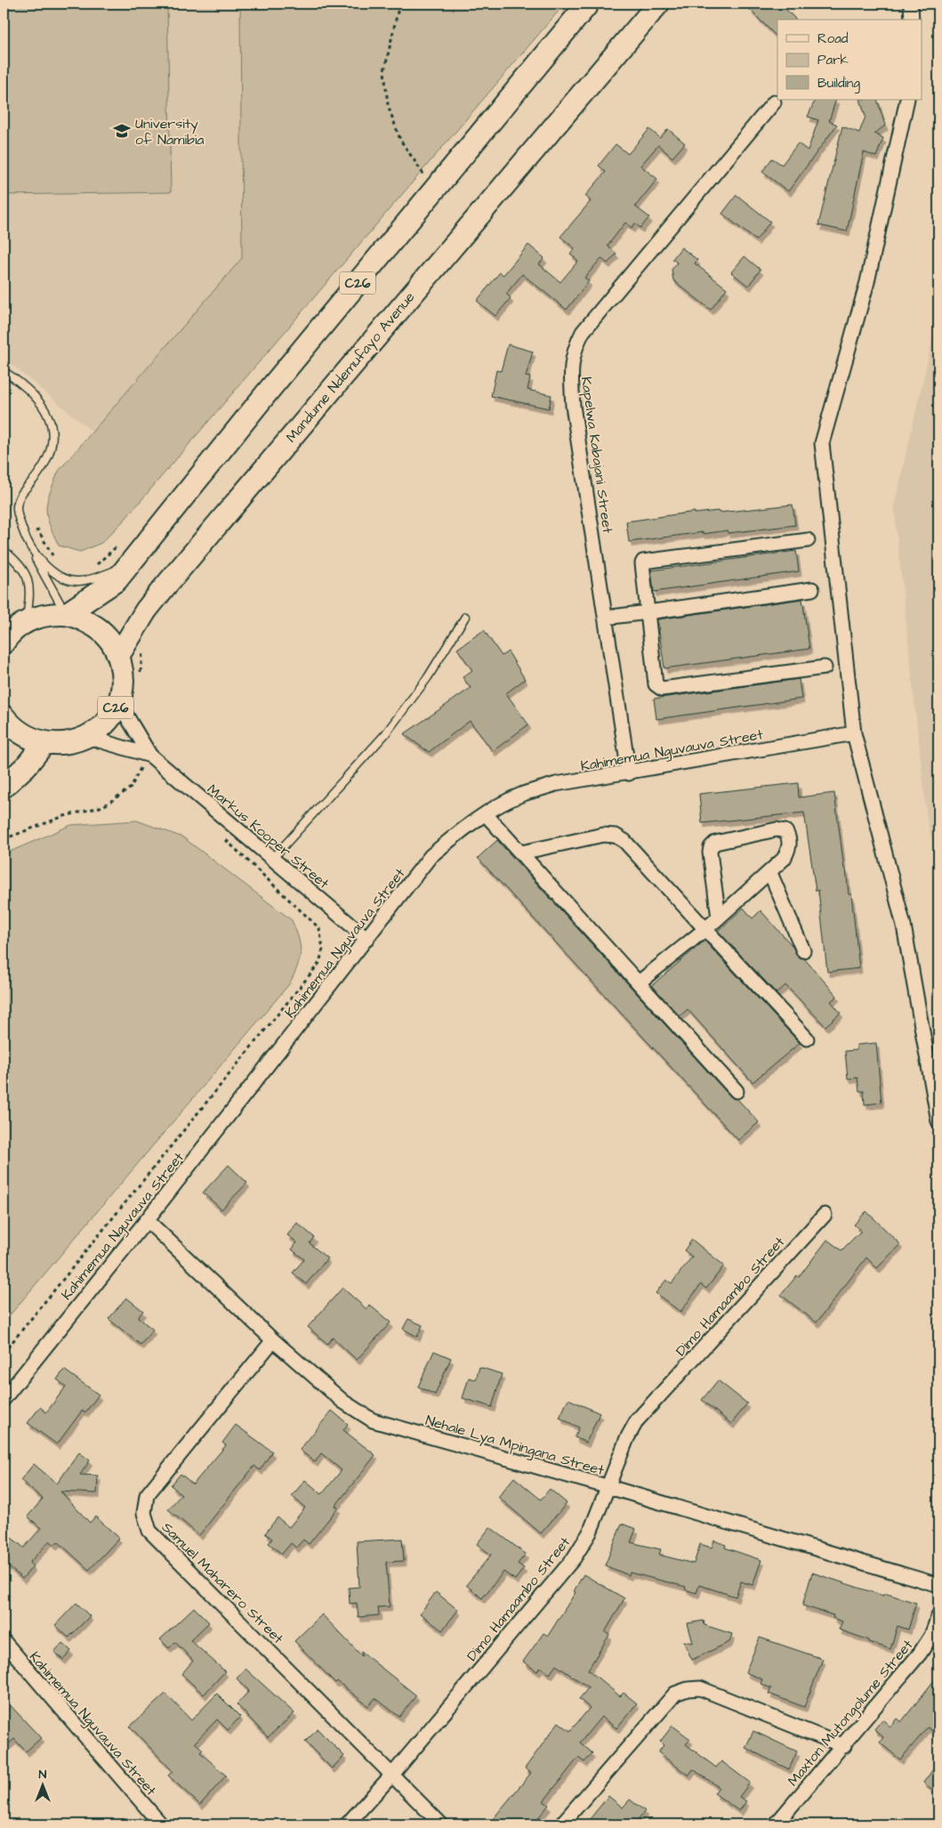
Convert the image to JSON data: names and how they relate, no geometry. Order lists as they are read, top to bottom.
{
  "streets": {
    "main road": ["C26", "Mandume Ndemufayo Avenue"],
    "street": [
      "Kapelwa Kabajani Street",
      "Kahimemua Nguvauva Street",
      "Markus Kooper Street",
      "Dimo Hamaambo Street",
      "Nehale Lya Mpingana Street",
      "Samuel Maharero Street",
      "Maxton Mutongolume Street"
    ]
  },
  "crossings": [
    ["C26", "Mandume Ndemufayo Avenue"],
    ["Kapelwa Kabajani Street", "Kahimemua Nguvauva Street"],
    ["Kahimemua Nguvauva Street", "Markus Kooper Street"],
    ["Kahimemua Nguvauva Street", "Nehale Lya Mpingana Street"],
    ["Dimo Hamaambo Street", "Nehale Lya Mpingana Street"],
    ["Dimo Hamaambo Street", "Samuel Maharero Street"],
    ["Nehale Lya Mpingana Street", "Samuel Maharero Street"]
  ],
  "places": {
    "school or university": ["University of Namibia"]
  },
  "legend": ["Road", "Park", "Building"],
  "north": "top"
}
